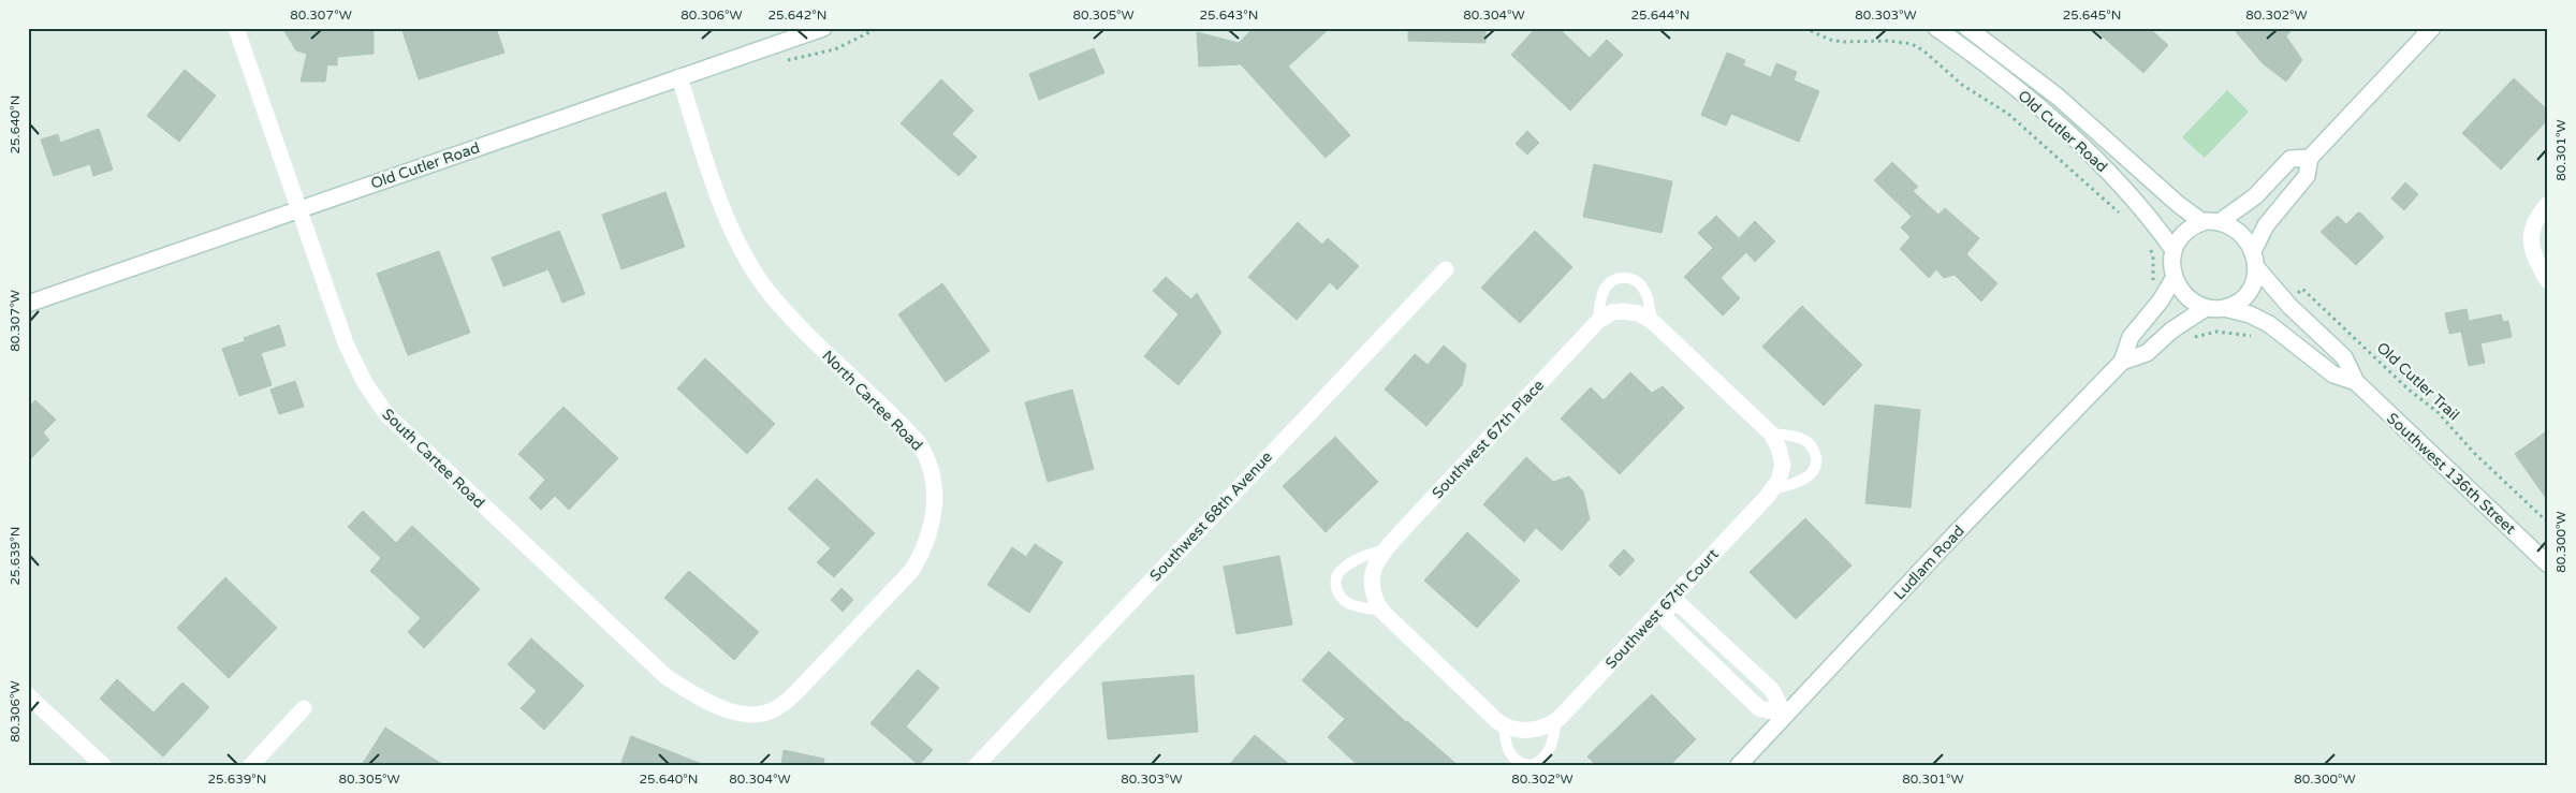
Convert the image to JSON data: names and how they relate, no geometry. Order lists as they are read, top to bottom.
{
  "streets": {
    "street": [
      "Old Cutler Road",
      "North Cartee Road",
      "Southwest 67th Place",
      "South Cartee Road",
      "Southwest 136th Street",
      "Southwest 68th Avenue",
      "Ludlam Road",
      "Southwest 67th Court"
    ],
    "path": ["Old Cutler Trail"]
  },
  "crossings": [
    ["Old Cutler Road", "North Cartee Road"],
    ["Old Cutler Road", "South Cartee Road"],
    ["Old Cutler Road", "Southwest 136th Street"],
    ["Old Cutler Road", "Ludlam Road"],
    ["North Cartee Road", "South Cartee Road"],
    ["Southwest 136th Street", "Ludlam Road"]
  ],
  "coordinates": [
    "80.307°W",
    "80.306°W",
    "25.642°N",
    "80.305°W",
    "25.643°N",
    "80.304°W",
    "25.644°N",
    "80.303°W",
    "25.645°N",
    "80.302°W",
    "25.640°N",
    "80.301°W",
    "80.300°W",
    "25.639°N"
  ]
}
